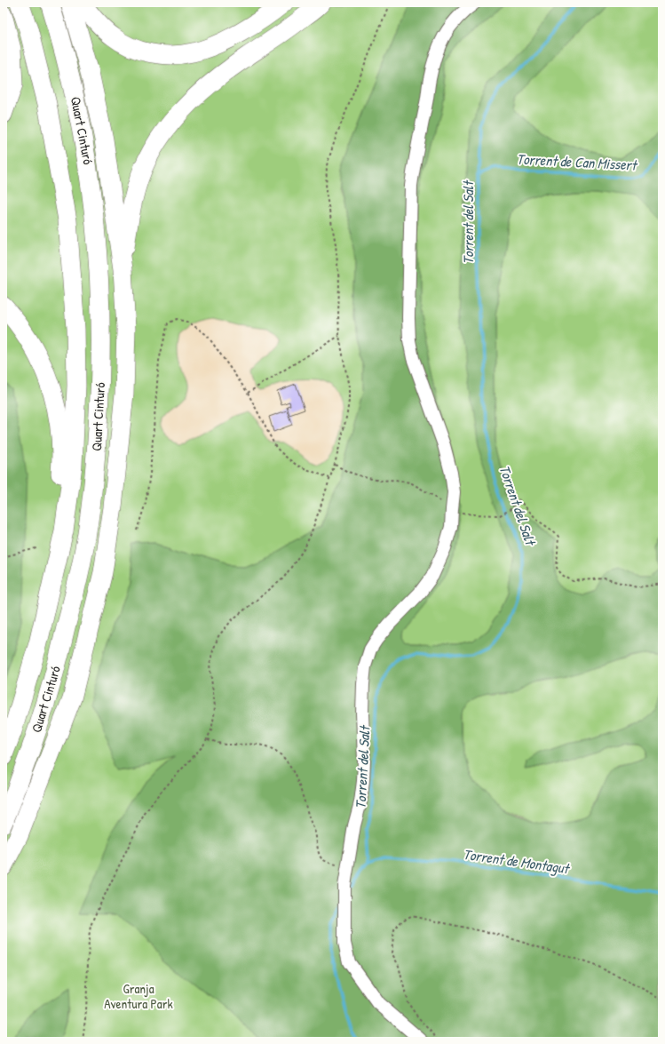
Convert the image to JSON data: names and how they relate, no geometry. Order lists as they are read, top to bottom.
{
  "streets": {
    "highway": ["Quart Cinturó"]
  },
  "water": ["Torrent de Can Missert", "Torrent del Salt", "Torrent de Montagut"],
  "parks": ["Granja Aventura Park"]
}
